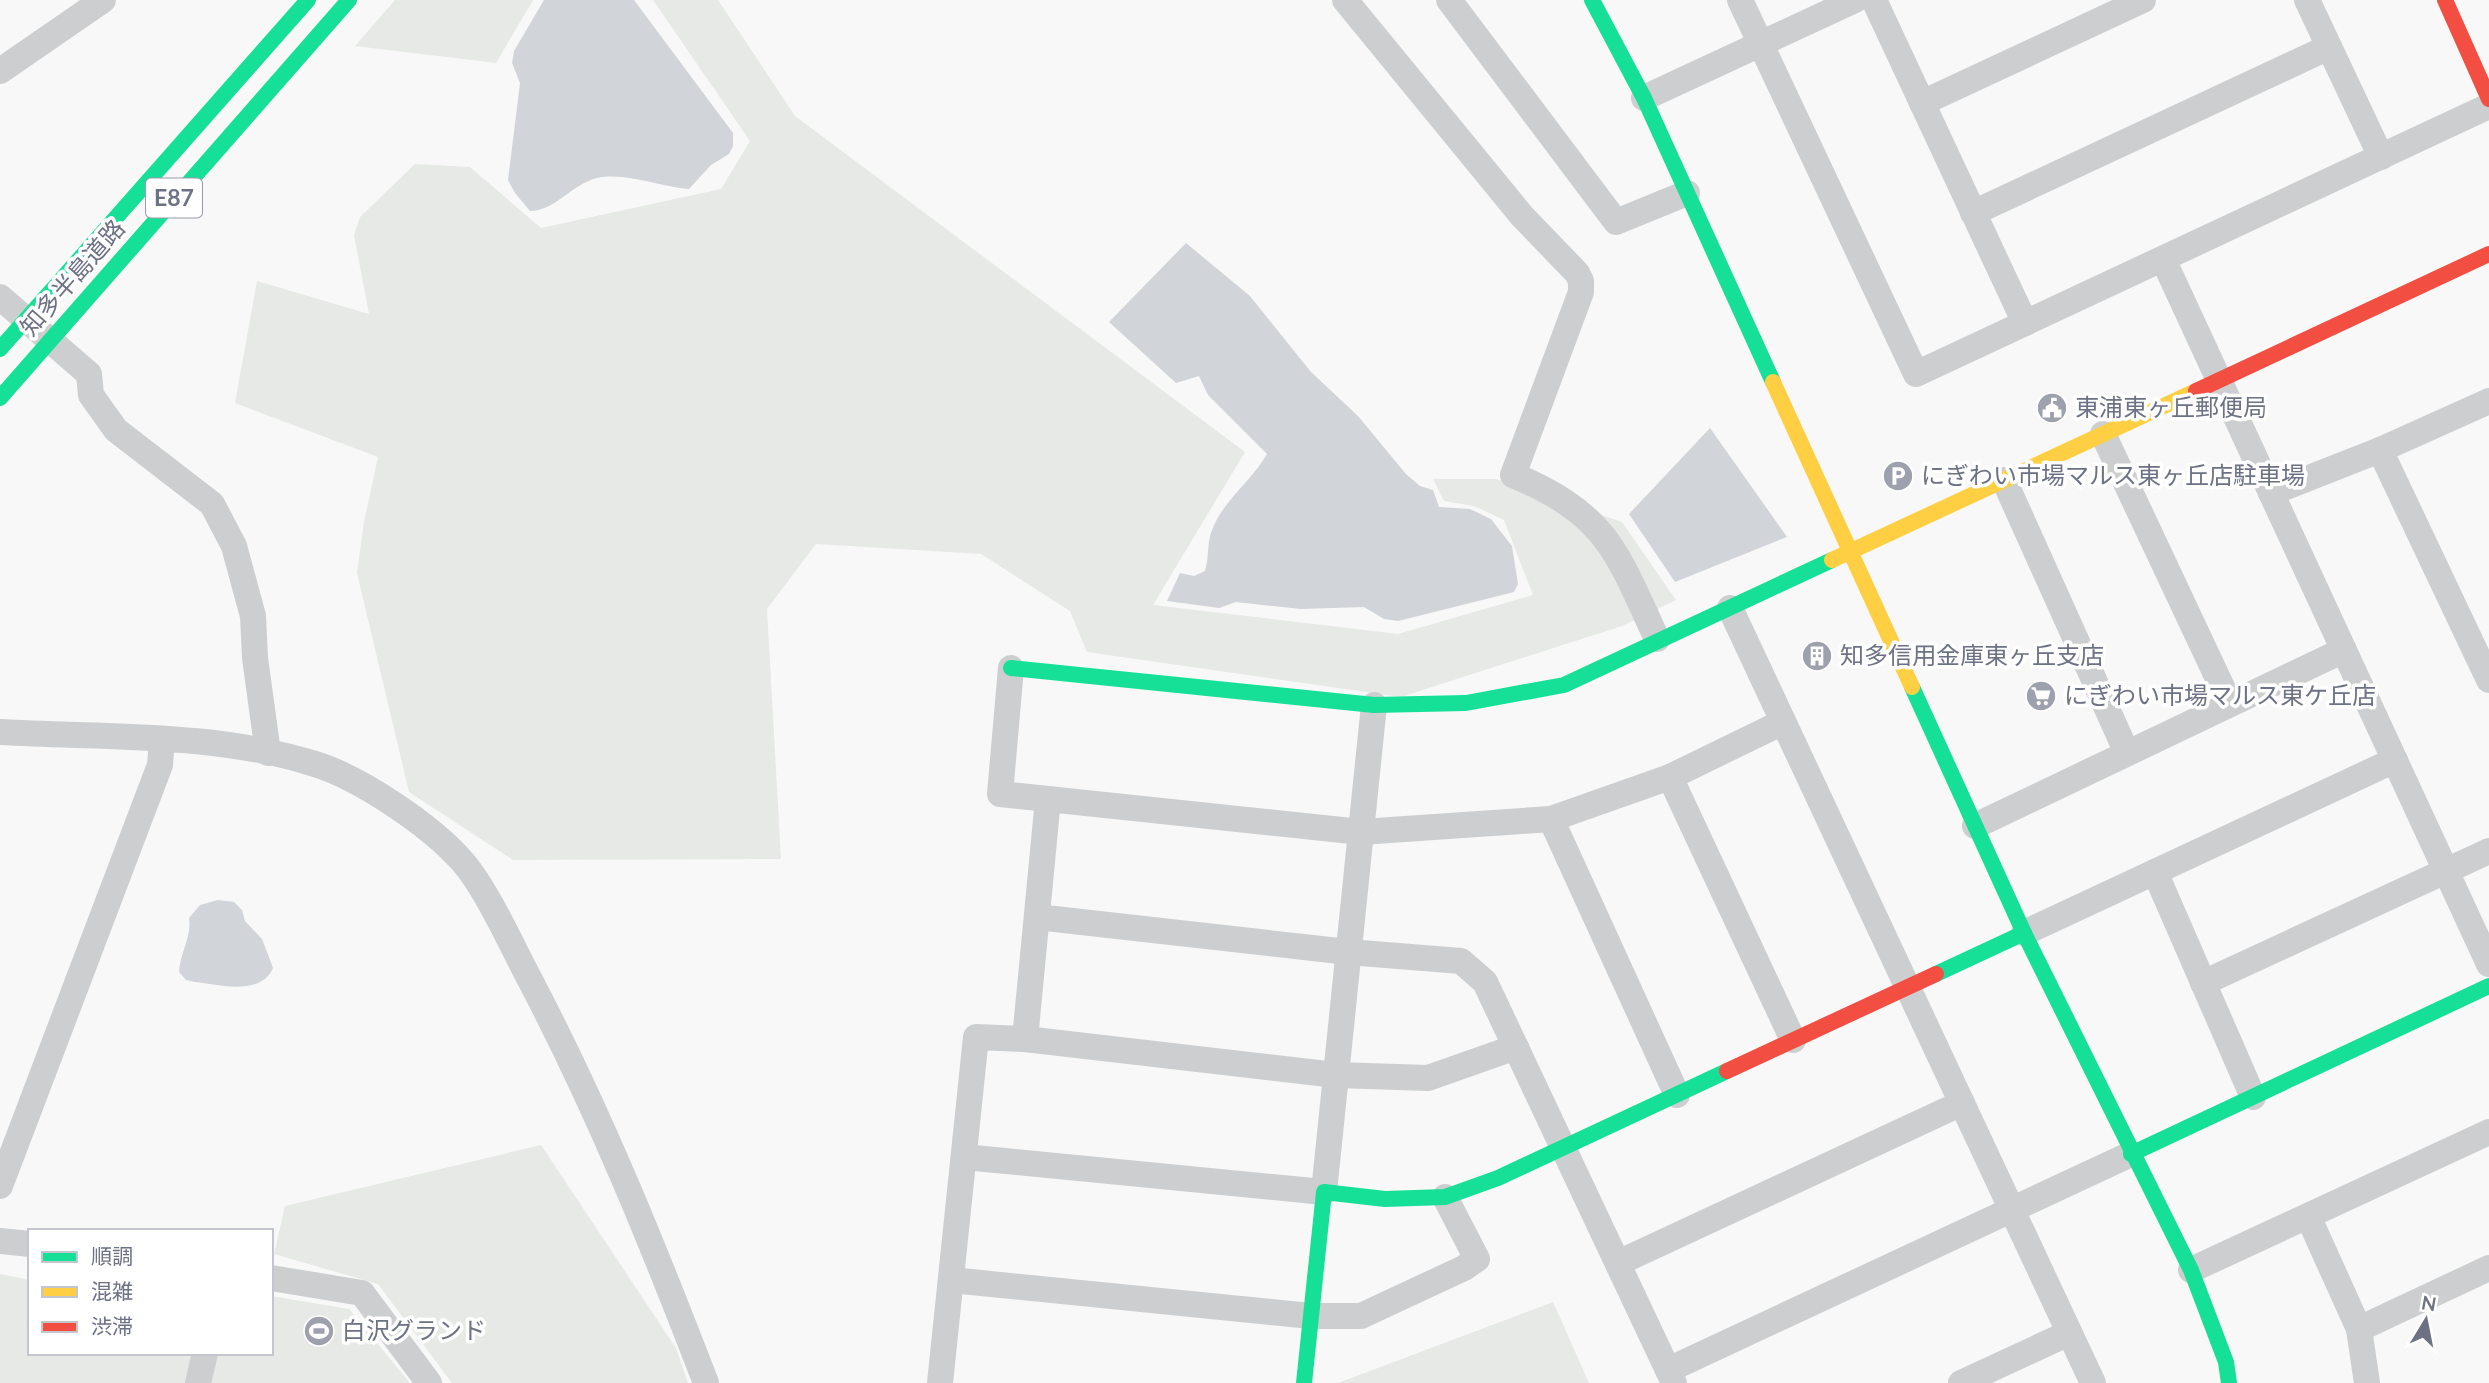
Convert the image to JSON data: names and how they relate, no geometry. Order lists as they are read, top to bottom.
{
  "streets": {
    "main road": ["E87", "知多半島道路"]
  },
  "places": {
    "public building": ["東浦東ヶ丘郵便局"],
    "parking": ["にぎわい市場マルス東ヶ丘店駐車場"],
    "building": ["知多信用金庫東ヶ丘支店"],
    "supermarket": ["にぎわい市場マルス東ケ丘店"],
    "sports": ["白沢グランド"]
  },
  "legend": ["順調", "混雑", "渋滞"],
  "north": "top"
}
